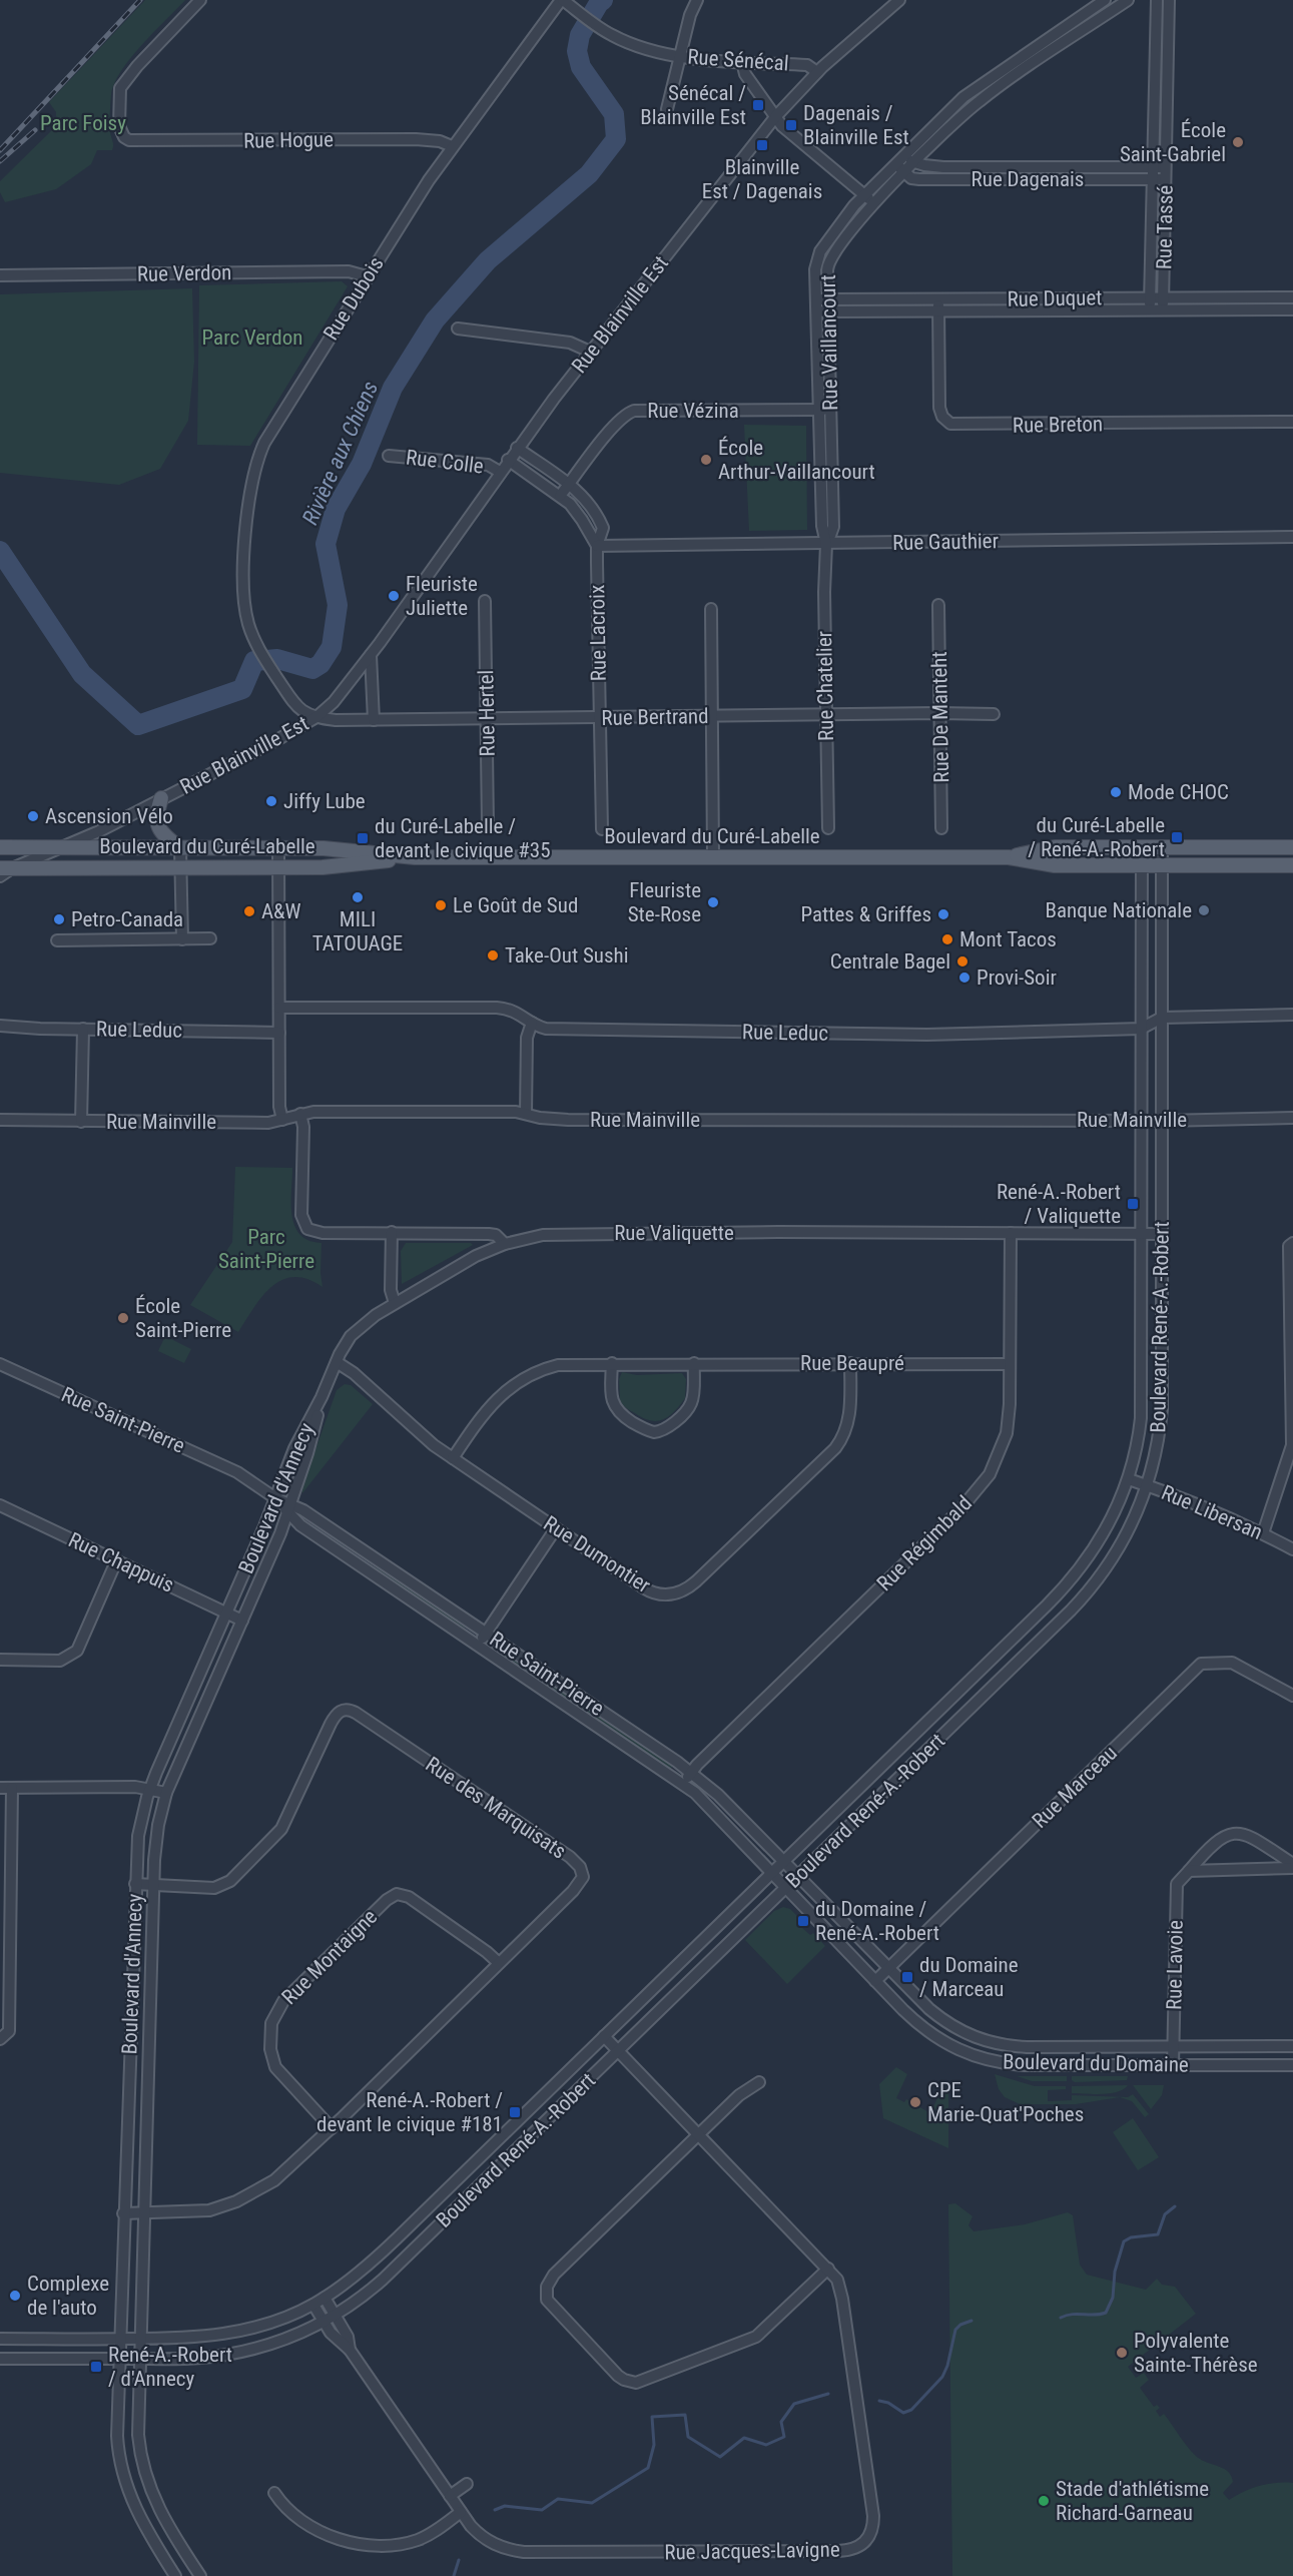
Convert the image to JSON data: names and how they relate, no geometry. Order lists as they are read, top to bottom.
{
  "streets": {
    "main road": ["Boulevard du Curé-Labelle"],
    "street": [
      "Rue Sénécal",
      "Rue Hogue",
      "Rue Dagenais",
      "Rue Tassé",
      "Rue Verdon",
      "Rue Dubois",
      "Rue Duquet",
      "Rue Blainville Est",
      "Rue Vaillancourt",
      "Rue Vézina",
      "Rue Breton",
      "Rue Colle",
      "Rue Gauthier",
      "Rue Lacroix",
      "Rue Chatelier",
      "Rue Hertel",
      "Rue Bertrand",
      "Rue De Manteht",
      "Rue Leduc",
      "Rue Mainville",
      "Rue Valiquette",
      "Boulevard René-A.-Robert",
      "Rue Beaupré",
      "Rue Saint-Pierre",
      "Boulevard d'Annecy",
      "Rue Libersan",
      "Rue Régimbald",
      "Rue Dumontier",
      "Rue Chappuis",
      "Rue Marceau",
      "Rue des Marquisats",
      "Rue Montaigne",
      "Rue Lavoie",
      "Boulevard du Domaine",
      "Rue Jacques-Lavigne"
    ]
  },
  "crossings": [
    ["Rue Sénécal", "Rue Dubois"],
    ["Rue Sénécal", "Rue Blainville Est"],
    ["Rue Hogue", "Rue Dubois"],
    ["Rue Dagenais", "Rue Tassé"],
    ["Rue Dagenais", "Rue Vaillancourt"],
    ["Rue Tassé", "Rue Duquet"],
    ["Rue Verdon", "Rue Dubois"],
    ["Rue Dubois", "Rue Blainville Est"],
    ["Rue Dubois", "Rue Bertrand"],
    ["Rue Duquet", "Rue Vaillancourt"],
    ["Rue Duquet", "Rue Breton"],
    ["Rue Blainville Est", "Rue Colle"],
    ["Rue Blainville Est", "Rue Lacroix"],
    ["Rue Blainville Est", "Rue Bertrand"],
    ["Rue Blainville Est", "Boulevard du Curé-Labelle"],
    ["Rue Vaillancourt", "Rue Vézina"],
    ["Rue Vaillancourt", "Rue Gauthier"],
    ["Rue Vaillancourt", "Rue Chatelier"],
    ["Rue Vézina", "Rue Lacroix"],
    ["Rue Gauthier", "Rue Lacroix"],
    ["Rue Gauthier", "Rue Chatelier"],
    ["Rue Lacroix", "Rue Bertrand"],
    ["Rue Chatelier", "Rue Bertrand"],
    ["Rue Hertel", "Rue Bertrand"],
    ["Rue Bertrand", "Rue De Manteht"],
    ["Boulevard du Curé-Labelle", "Boulevard René-A.-Robert"],
    ["Rue Leduc", "Boulevard René-A.-Robert"],
    ["Rue Mainville", "Boulevard René-A.-Robert"],
    ["Rue Valiquette", "Boulevard René-A.-Robert"],
    ["Rue Valiquette", "Boulevard d'Annecy"],
    ["Rue Valiquette", "Rue Régimbald"],
    ["Boulevard René-A.-Robert", "Rue Saint-Pierre"],
    ["Boulevard René-A.-Robert", "Boulevard d'Annecy"],
    ["Boulevard René-A.-Robert", "Rue Libersan"],
    ["Boulevard René-A.-Robert", "Boulevard du Domaine"],
    ["Boulevard René-A.-Robert", "Rue Jacques-Lavigne"],
    ["Rue Beaupré", "Rue Régimbald"],
    ["Rue Beaupré", "Rue Dumontier"],
    ["Rue Saint-Pierre", "Boulevard d'Annecy"],
    ["Rue Saint-Pierre", "Rue Régimbald"],
    ["Rue Saint-Pierre", "Boulevard du Domaine"],
    ["Boulevard d'Annecy", "Rue Dumontier"],
    ["Boulevard d'Annecy", "Rue Chappuis"],
    ["Boulevard d'Annecy", "Rue des Marquisats"],
    ["Rue Marceau", "Boulevard du Domaine"],
    ["Rue des Marquisats", "Rue Montaigne"],
    ["Rue Lavoie", "Boulevard du Domaine"]
  ],
  "water": ["Rivière aux Chiens"],
  "parks": ["Parc Foisy", "Parc Verdon", "Parc Saint-Pierre"],
  "places": {
    "transit": [
      "Sénécal / Blainville Est",
      "Dagenais / Blainville Est",
      "Blainville Est / Dagenais",
      "du Curé-Labelle / René-A.-Robert",
      "du Curé-Labelle / devant le civique #35",
      "René-A.-Robert / Valiquette",
      "du Domaine / René-A.-Robert",
      "du Domaine / Marceau",
      "René-A.-Robert / devant le civique #181",
      "René-A.-Robert / d'Annecy"
    ],
    "other": [
      "École Saint-Gabriel",
      "École Arthur-Vaillancourt",
      "Fleuriste Juliette",
      "Mode CHOC",
      "Jiffy Lube",
      "Ascension Vélo",
      "MILI TATOUAGE",
      "Fleuriste Ste-Rose",
      "Le Goût de Sud",
      "Banque Nationale",
      "A&W",
      "Pattes & Griffes",
      "Petro-Canada",
      "Mont Tacos",
      "Take-Out Sushi",
      "Centrale Bagel",
      "Provi-Soir",
      "École Saint-Pierre",
      "CPE Marie-Quat'Poches",
      "Complexe de l'auto",
      "Polyvalente Sainte-Thérèse",
      "Stade d'athlétisme Richard-Garneau"
    ]
  }
}
